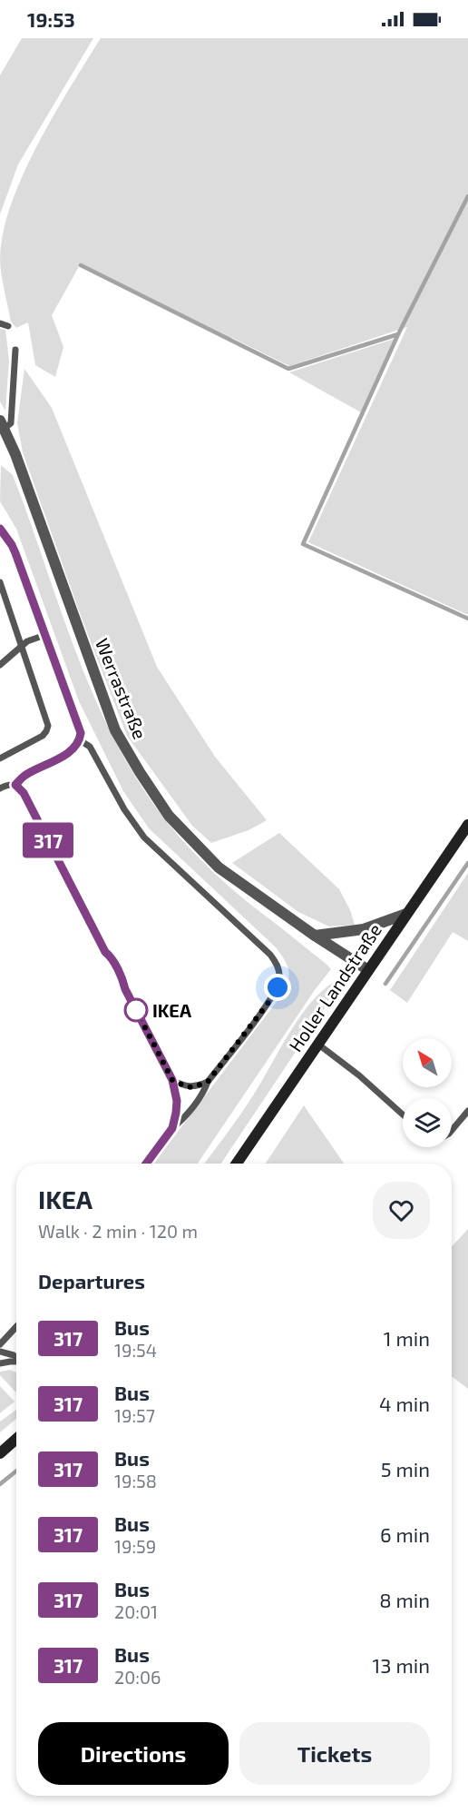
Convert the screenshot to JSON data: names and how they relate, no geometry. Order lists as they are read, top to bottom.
{
  "streets": {
    "main road": ["Holler Landstraße"],
    "street": ["Werrastraße"]
  },
  "crossings": [
    ["Werrastraße", "Holler Landstraße"]
  ],
  "places": ["IKEA"],
  "lines": ["bus line 317"],
  "north": "top left",
  "page": {
    "status": "19:53",
    "on_map": "317",
    "heading": [
      ["IKEA", "Walk · 2 min · 120 m"],
      "Departures"
    ],
    "list": [
      {
        "mark": "317",
        "name": "Bus",
        "note": "19:54",
        "value": "1 min"
      },
      {
        "mark": "317",
        "name": "Bus",
        "note": "19:57",
        "value": "4 min"
      },
      {
        "mark": "317",
        "name": "Bus",
        "note": "19:58",
        "value": "5 min"
      },
      {
        "mark": "317",
        "name": "Bus",
        "note": "19:59",
        "value": "6 min"
      },
      {
        "mark": "317",
        "name": "Bus",
        "note": "20:01",
        "value": "8 min"
      },
      {
        "mark": "317",
        "name": "Bus",
        "note": "20:06",
        "value": "13 min"
      }
    ],
    "buttons": ["Directions", "Tickets"]
  }
}
